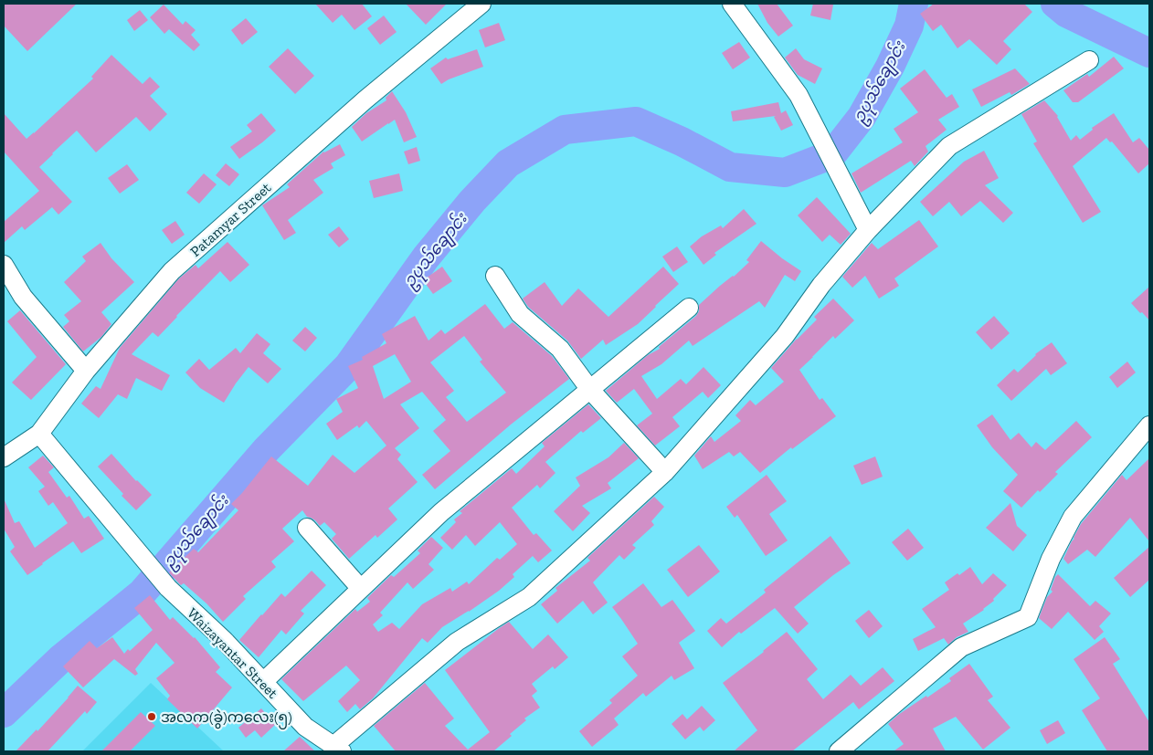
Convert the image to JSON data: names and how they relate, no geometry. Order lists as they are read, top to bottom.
{
  "streets": {
    "street": ["Patamyar Street", "Waizayantar Street"]
  },
  "crossings": [
    ["Patamyar Street", "Waizayantar Street"]
  ],
  "water": ["ဥပုသ်ချောင်း"],
  "places": ["အလက(ခွဲ)ကလေး(၅)"]
}
